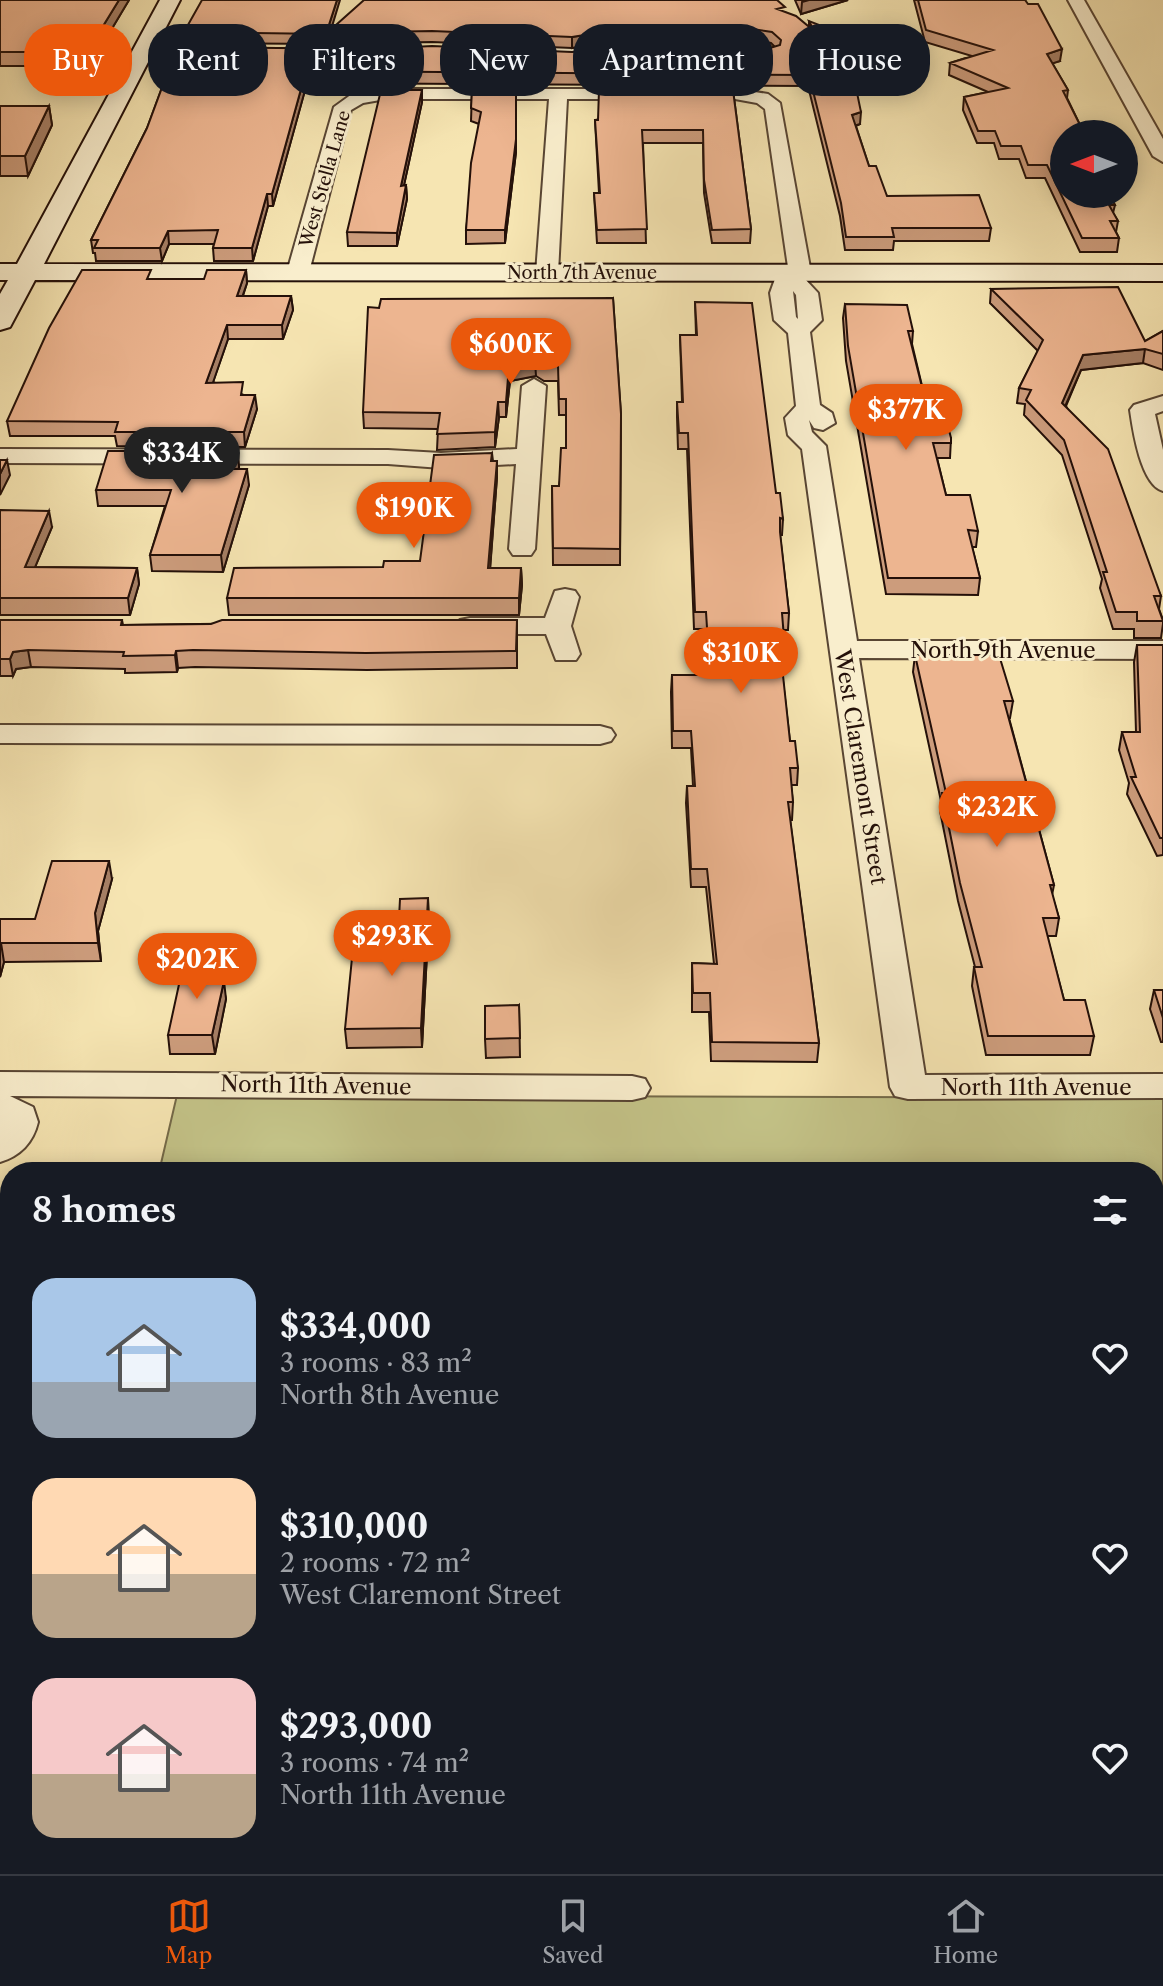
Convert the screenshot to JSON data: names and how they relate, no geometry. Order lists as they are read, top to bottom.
{
  "streets": {
    "main road": ["North 7th Avenue"],
    "street": [
      "West Stella Lane",
      "North 9th Avenue",
      "West Claremont Street",
      "North 11th Avenue"
    ]
  },
  "crossings": [
    ["West Stella Lane", "North 7th Avenue"],
    ["West Stella Lane", "West Claremont Street"],
    ["North 7th Avenue", "West Claremont Street"],
    ["North 9th Avenue", "West Claremont Street"],
    ["West Claremont Street", "North 11th Avenue"]
  ],
  "north": "left",
  "page": {
    "chip": [
      "Buy",
      "Rent",
      "Filters",
      "New",
      "Apartment",
      "House"
    ],
    "price": [
      "$600K",
      "$377K",
      "$334K",
      "$190K",
      "$310K",
      "$232K",
      "$293K",
      "$202K"
    ],
    "heading": "8 homes",
    "list": [
      {
        "name": "$334,000",
        "note": "3 rooms · 83 m² · North 8th Avenue"
      },
      {
        "name": "$310,000",
        "note": "2 rooms · 72 m² · West Claremont Street"
      },
      {
        "name": "$293,000",
        "note": "3 rooms · 74 m² · North 11th Avenue"
      }
    ],
    "tabs": ["Map", "Saved", "Home"]
  }
}
